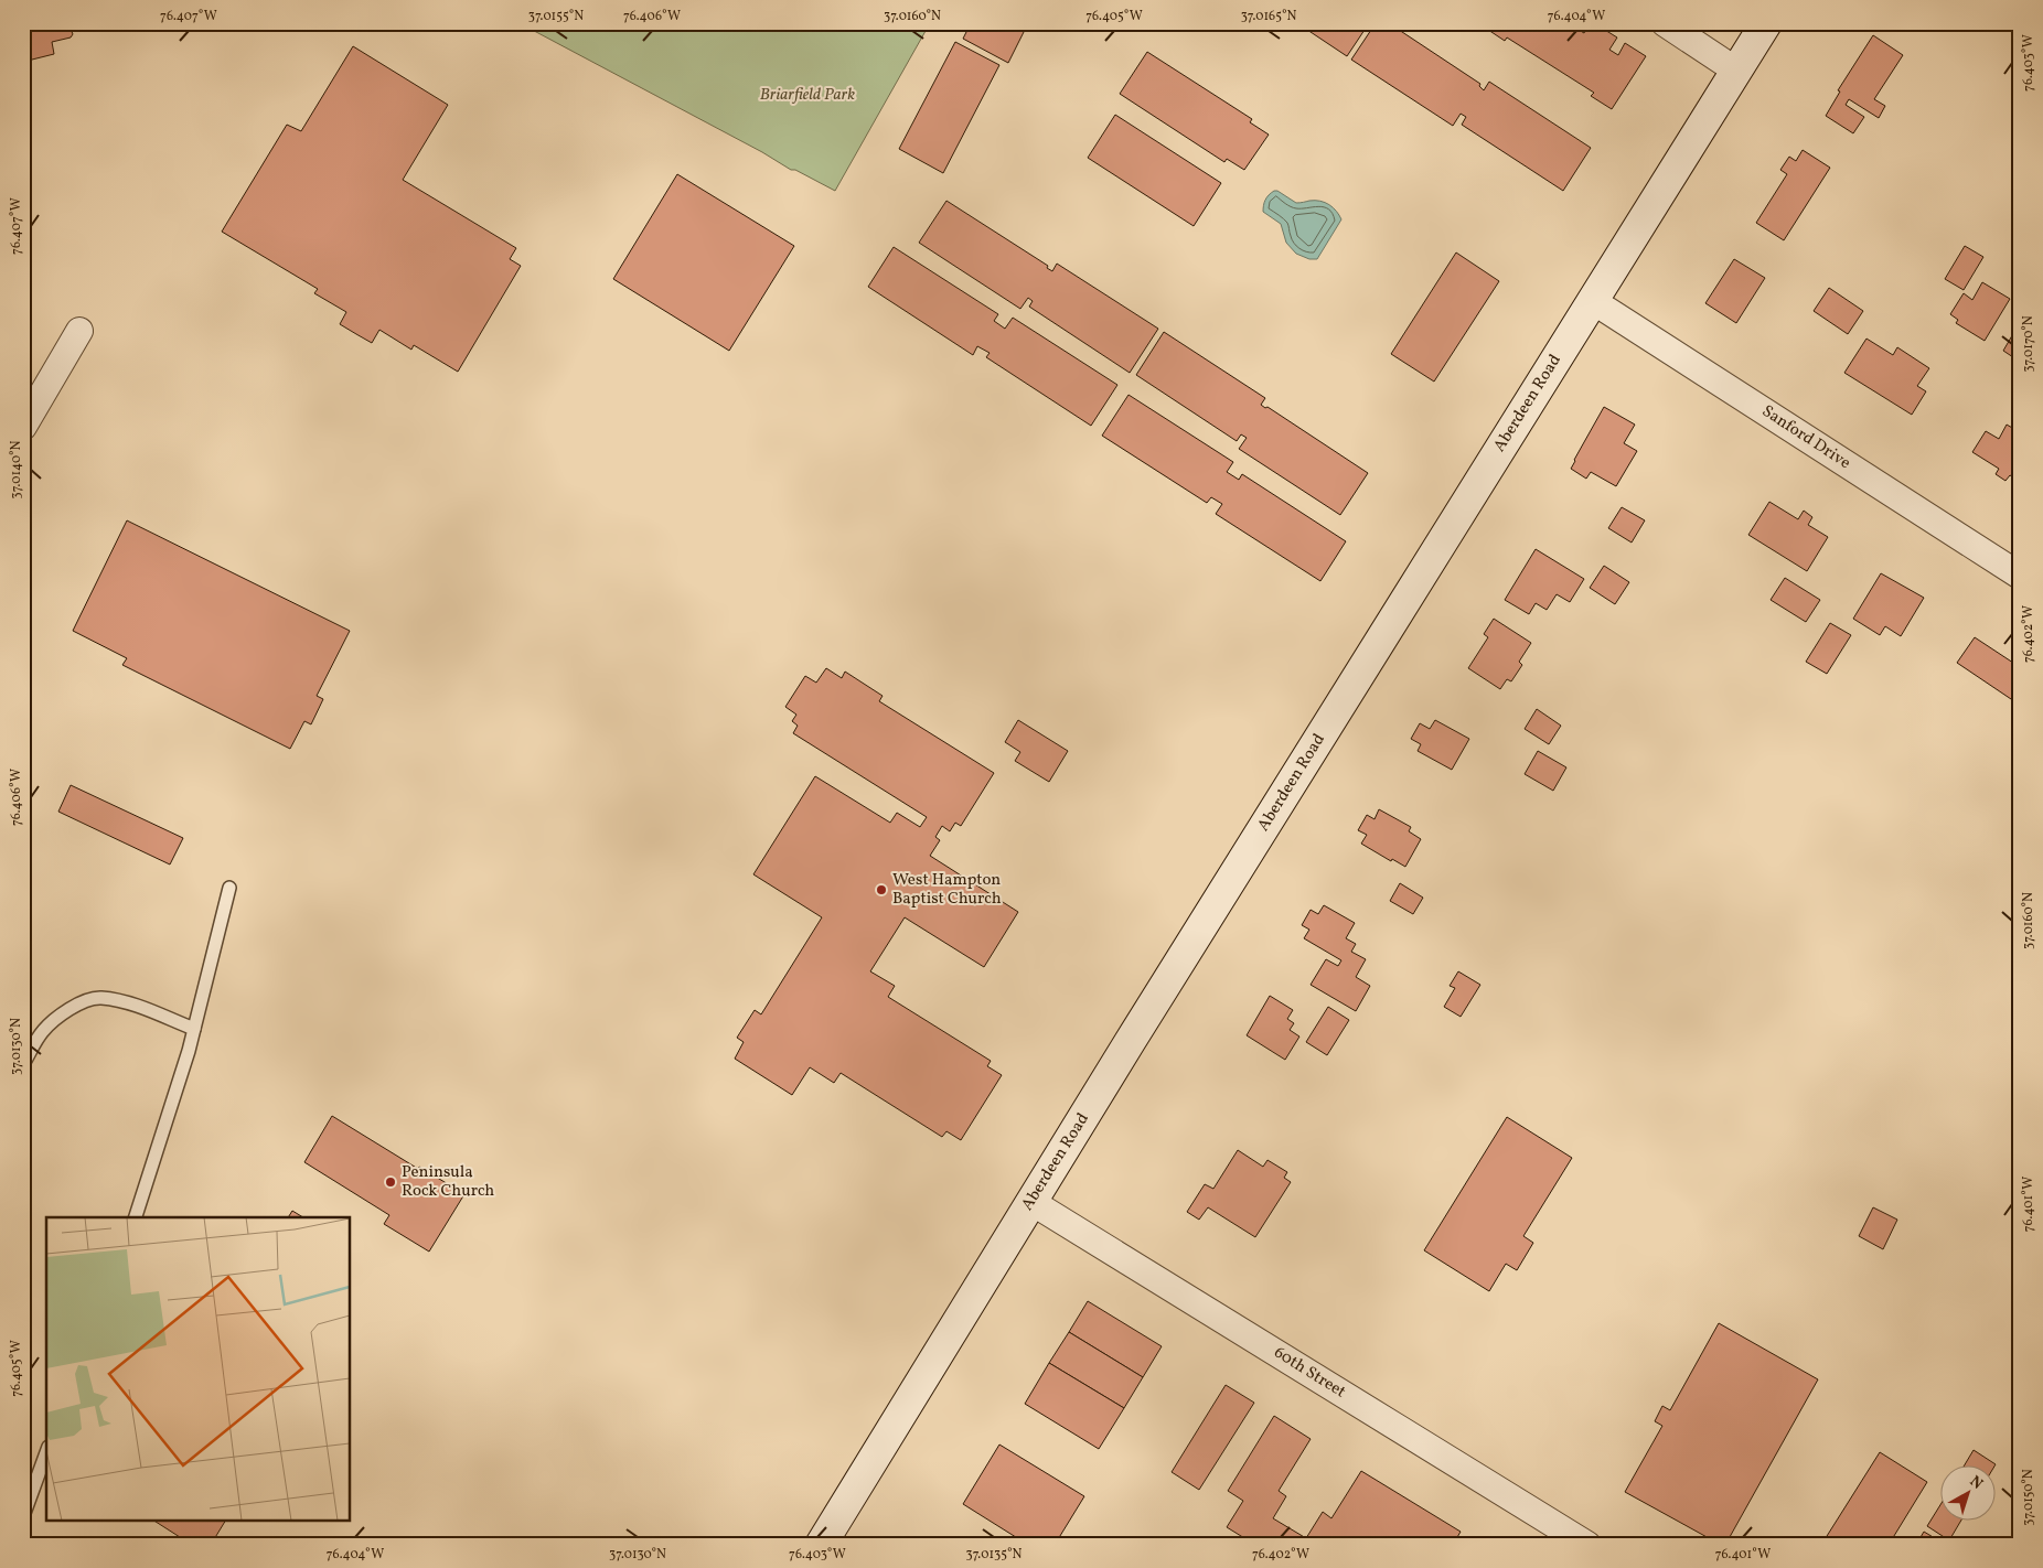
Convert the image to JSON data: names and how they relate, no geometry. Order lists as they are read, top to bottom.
{
  "streets": {
    "main road": ["Aberdeen Road"],
    "street": ["Sanford Drive", "60th Street"]
  },
  "crossings": [
    ["Aberdeen Road", "Sanford Drive"],
    ["Aberdeen Road", "60th Street"]
  ],
  "parks": ["Briarfield Park"],
  "places": ["West Hampton Baptist Church", "Peninsula Rock Church"],
  "north": "top right",
  "coordinates": [
    "76.407°W",
    "37.0155°N",
    "76.406°W",
    "37.0160°N",
    "76.405°W",
    "37.0165°N",
    "76.404°W",
    "76.403°W",
    "37.0170°N",
    "37.0140°N",
    "76.402°W",
    "37.0130°N",
    "76.401°W",
    "37.0150°N",
    "37.0135°N"
  ]
}
